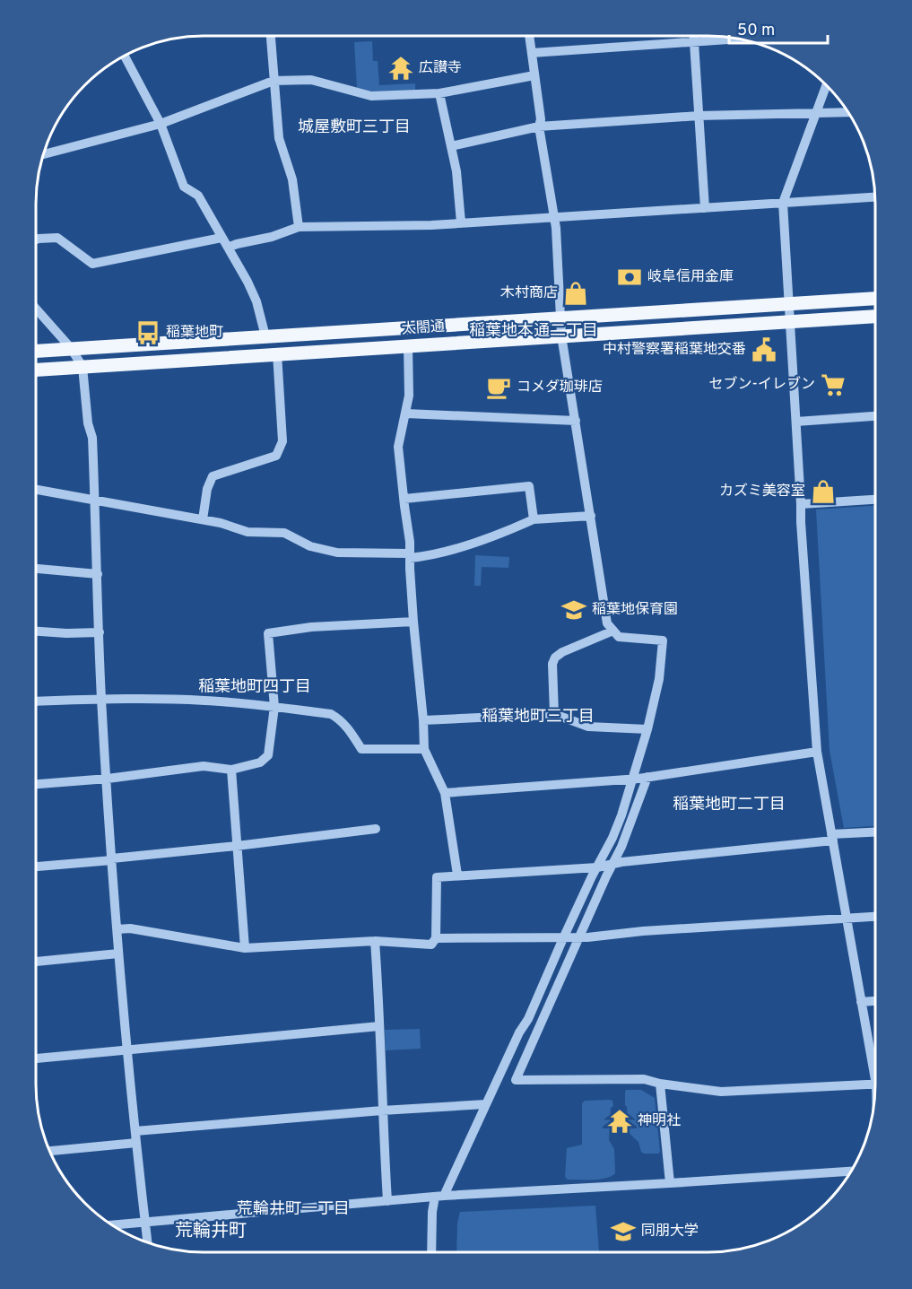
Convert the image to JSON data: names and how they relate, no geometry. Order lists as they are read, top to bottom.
{
  "streets": {
    "main road": ["太閤通"]
  },
  "districts": [
    "城屋敷町三丁目",
    "稲葉地本通二丁目",
    "稲葉地町四丁目",
    "稲葉地町三丁目",
    "稲葉地町二丁目",
    "荒輪井町一丁目",
    "荒輪井町"
  ],
  "places": {
    "temple": ["広讃寺", "神明社"],
    "bank": ["岐阜信用金庫"],
    "shop": ["木村商店", "カズミ美容室"],
    "bus stop": ["稲葉地町"],
    "public building": ["中村警察署稲葉地交番"],
    "supermarket": ["セブン-イレブン"],
    "cafe": ["コメダ珈琲店"],
    "school or university": ["稲葉地保育園", "同朋大学"]
  },
  "scale_bar": "50 m"
}
